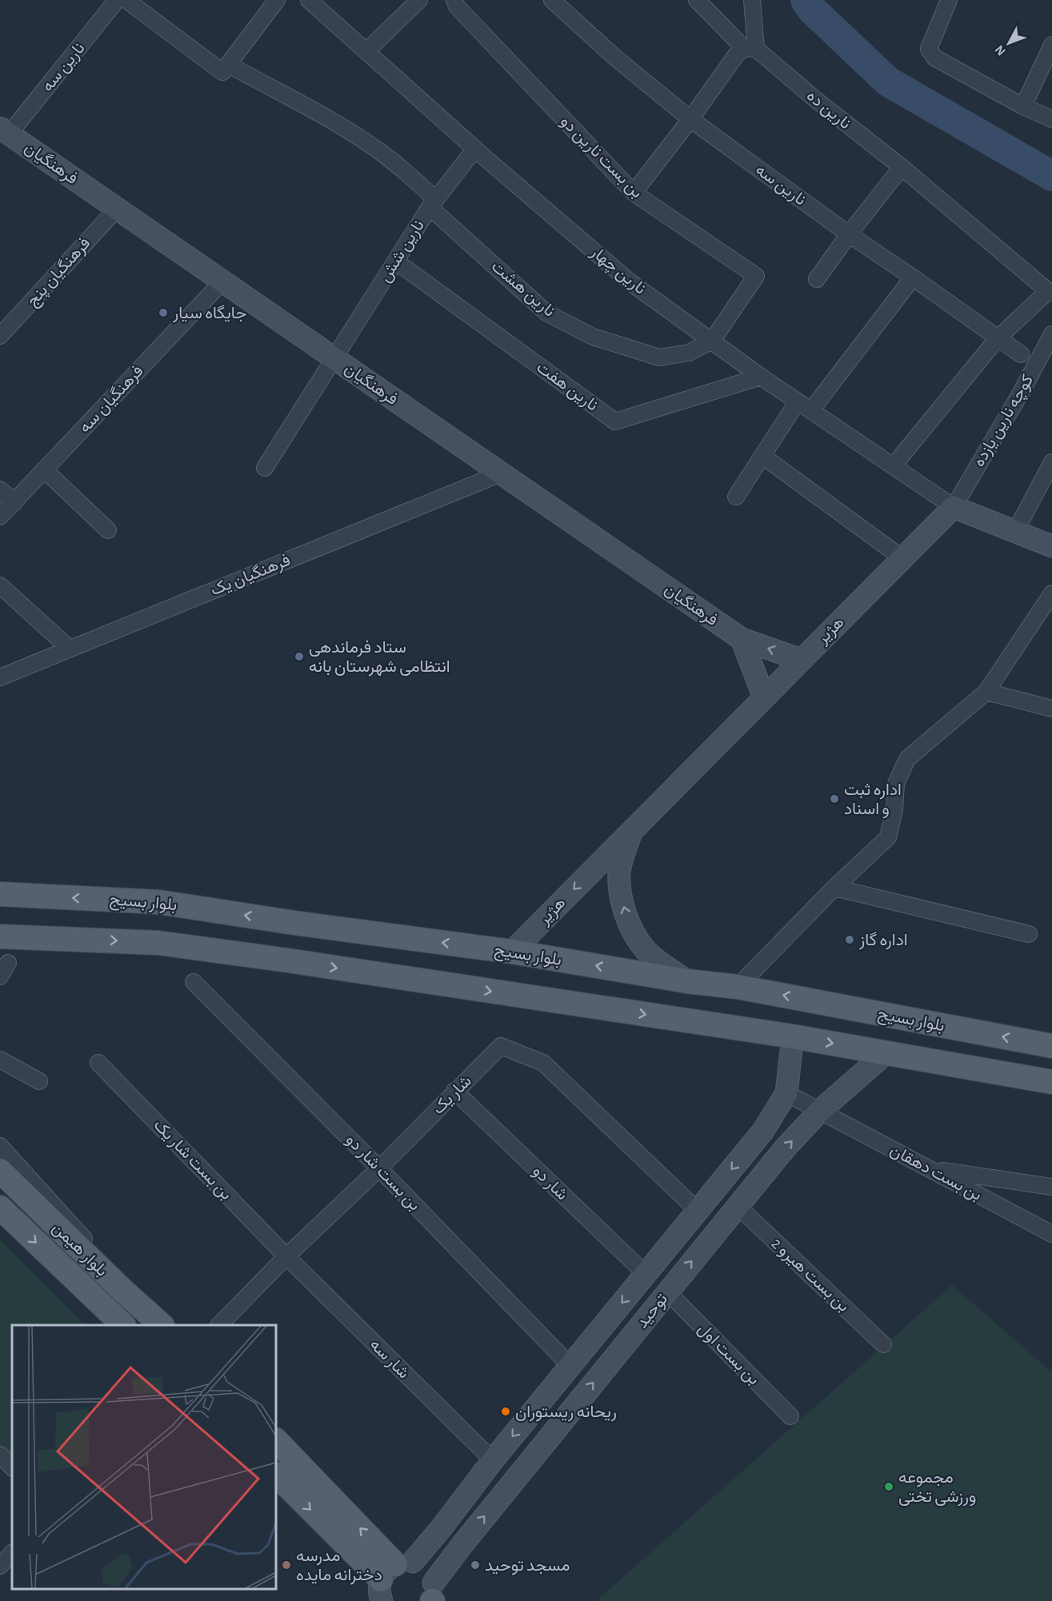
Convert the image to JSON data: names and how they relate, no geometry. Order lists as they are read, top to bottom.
{
  "streets": {
    "main road": [
      "فرهنگیان",
      "هژیر",
      "بلوار بسیج",
      "بلوار هیمن",
      "توحید"
    ],
    "street": [
      "نارین سه",
      "نارین ده",
      "بن بست نارین دو",
      "نارین شش",
      "نارین چهار",
      "فرهنگیان پنج",
      "نارین هشت",
      "نارین هفت",
      "فرهنگیان سه",
      "کوچه نارین یازده",
      "فرهنگیان یک",
      "شار یک",
      "بن بست شار یک",
      "بن بست شار دو",
      "بن بست دهقان",
      "شار دو",
      "بن بست هیرو 2",
      "بن بست اول",
      "شار سه"
    ]
  },
  "crossings": [
    ["نارین سه", "فرهنگیان"],
    ["بن بست نارین دو", "نارین چهار"],
    ["بن بست نارین دو", "نارین هشت"],
    ["فرهنگیان", "نارین شش"],
    ["فرهنگیان", "فرهنگیان پنج"],
    ["فرهنگیان", "فرهنگیان سه"],
    ["فرهنگیان", "فرهنگیان یک"],
    ["فرهنگیان", "هژیر"],
    ["نارین شش", "نارین چهار"],
    ["نارین شش", "نارین هشت"],
    ["نارین شش", "نارین هفت"],
    ["نارین چهار", "نارین هشت"],
    ["نارین چهار", "نارین هفت"],
    ["نارین چهار", "کوچه نارین یازده"],
    ["نارین چهار", "هژیر"],
    ["کوچه نارین یازده", "هژیر"],
    ["هژیر", "بلوار بسیج"],
    ["شار یک", "بن بست شار یک"],
    ["شار یک", "بن بست شار دو"],
    ["شار یک", "شار دو"],
    ["شار یک", "توحید"],
    ["شار یک", "شار سه"],
    ["بن بست شار یک", "شار سه"],
    ["بن بست شار دو", "توحید"],
    ["بن بست دهقان", "توحید"],
    ["شار دو", "توحید"],
    ["بن بست هیرو 2", "توحید"],
    ["توحید", "بن بست اول"],
    ["توحید", "شار سه"]
  ],
  "places": [
    "جایگاه سیار",
    "ستاد فرماندهی انتظامی شهرستان بانه",
    "اداره ثبت و اسناد",
    "اداره گاز",
    "ریحانە ریستوران",
    "مجموعه ورزشی تختی",
    "مدرسه دخترانه مایده",
    "مسجد توحید"
  ],
  "north": "bottom left"
}
